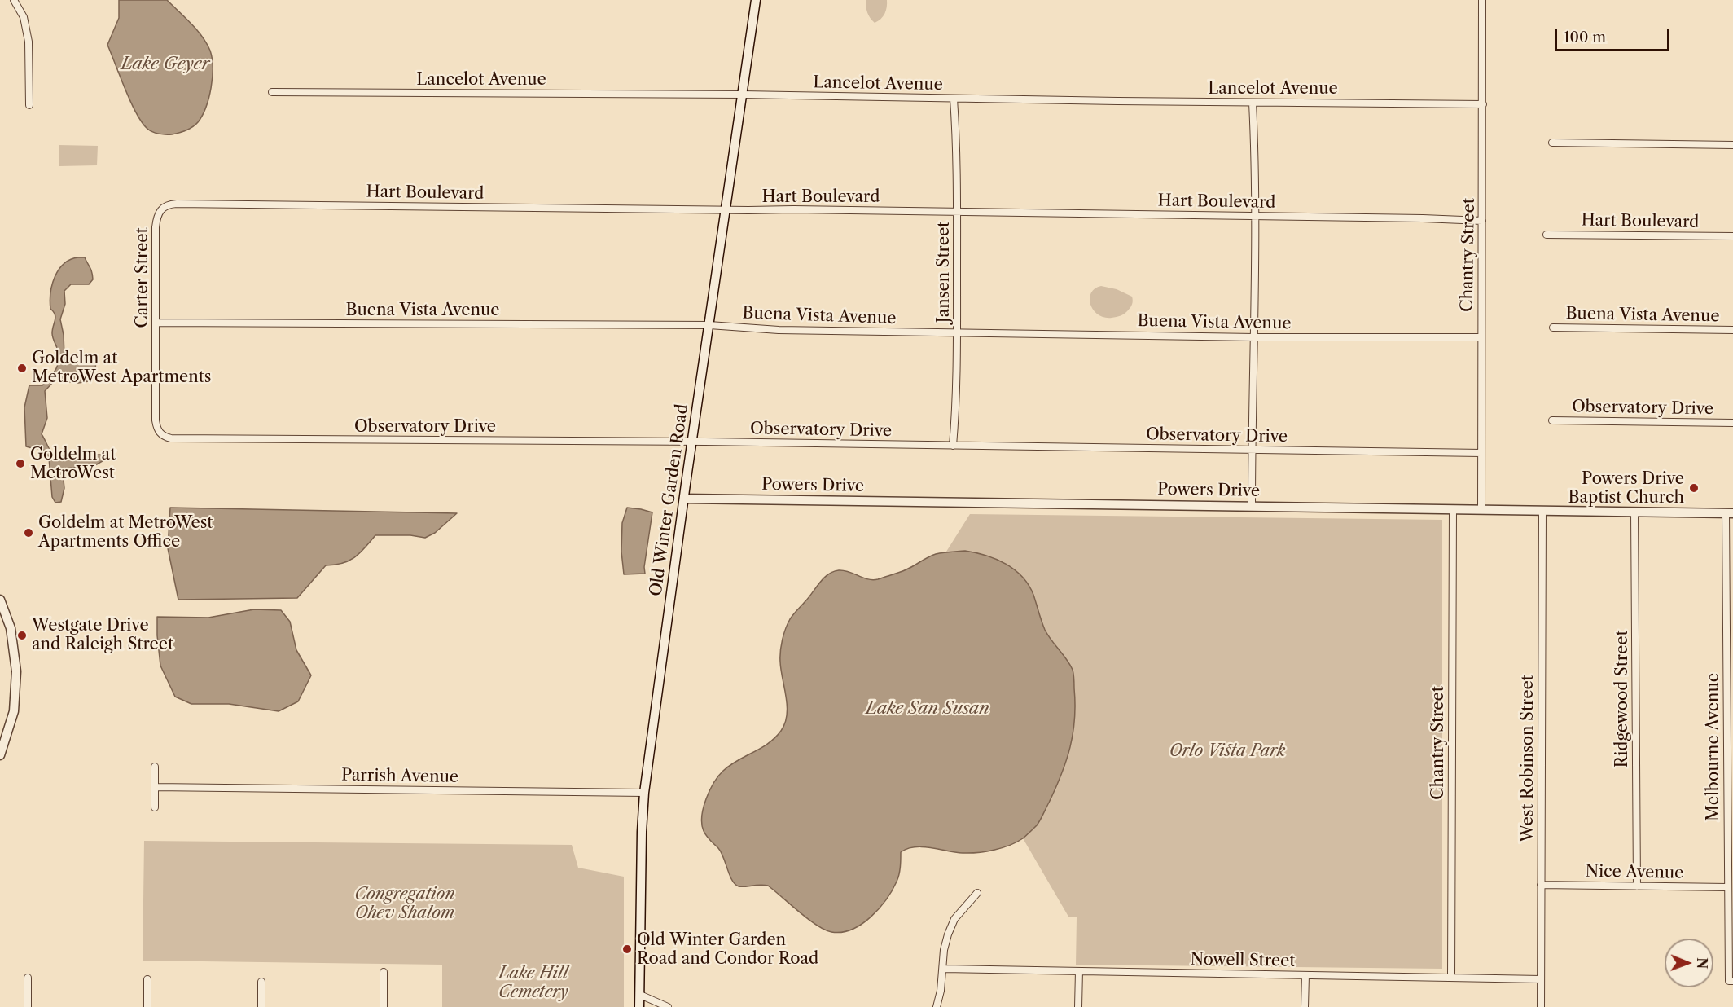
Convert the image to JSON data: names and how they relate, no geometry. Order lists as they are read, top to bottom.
{
  "streets": {
    "street": [
      "Lancelot Avenue",
      "Hart Boulevard",
      "Chantry Street",
      "Jansen Street",
      "Carter Street",
      "Buena Vista Avenue",
      "Observatory Drive",
      "Powers Drive",
      "Old Winter Garden Road",
      "Ridgewood Street",
      "Melbourne Avenue",
      "West Robinson Street",
      "Parrish Avenue",
      "Nice Avenue",
      "Nowell Street"
    ]
  },
  "crossings": [
    ["Lancelot Avenue", "Chantry Street"],
    ["Lancelot Avenue", "Jansen Street"],
    ["Lancelot Avenue", "Old Winter Garden Road"],
    ["Hart Boulevard", "Chantry Street"],
    ["Hart Boulevard", "Jansen Street"],
    ["Hart Boulevard", "Carter Street"],
    ["Hart Boulevard", "Old Winter Garden Road"],
    ["Chantry Street", "Buena Vista Avenue"],
    ["Chantry Street", "Observatory Drive"],
    ["Chantry Street", "Powers Drive"],
    ["Chantry Street", "Nowell Street"],
    ["Jansen Street", "Buena Vista Avenue"],
    ["Jansen Street", "Observatory Drive"],
    ["Carter Street", "Buena Vista Avenue"],
    ["Carter Street", "Observatory Drive"],
    ["Buena Vista Avenue", "Old Winter Garden Road"],
    ["Observatory Drive", "Old Winter Garden Road"],
    ["Powers Drive", "Old Winter Garden Road"],
    ["Powers Drive", "Ridgewood Street"],
    ["Powers Drive", "Melbourne Avenue"],
    ["Powers Drive", "West Robinson Street"],
    ["Old Winter Garden Road", "Parrish Avenue"],
    ["Ridgewood Street", "Nice Avenue"],
    ["Melbourne Avenue", "Nice Avenue"],
    ["West Robinson Street", "Nice Avenue"],
    ["West Robinson Street", "Nowell Street"]
  ],
  "water": ["Lake Geyer", "Lake San Susan"],
  "parks": ["Orlo Vista Park", "Congregation Ohev Shalom", "Lake Hill Cemetery"],
  "places": [
    "Goldelm at MetroWest Apartments",
    "Goldelm at MetroWest",
    "Powers Drive Baptist Church",
    "Goldelm at MetroWest Apartments Office",
    "Westgate Drive and Raleigh Street",
    "Old Winter Garden Road and Condor Road"
  ],
  "scale_bar": "100 m",
  "north": "right"
}
